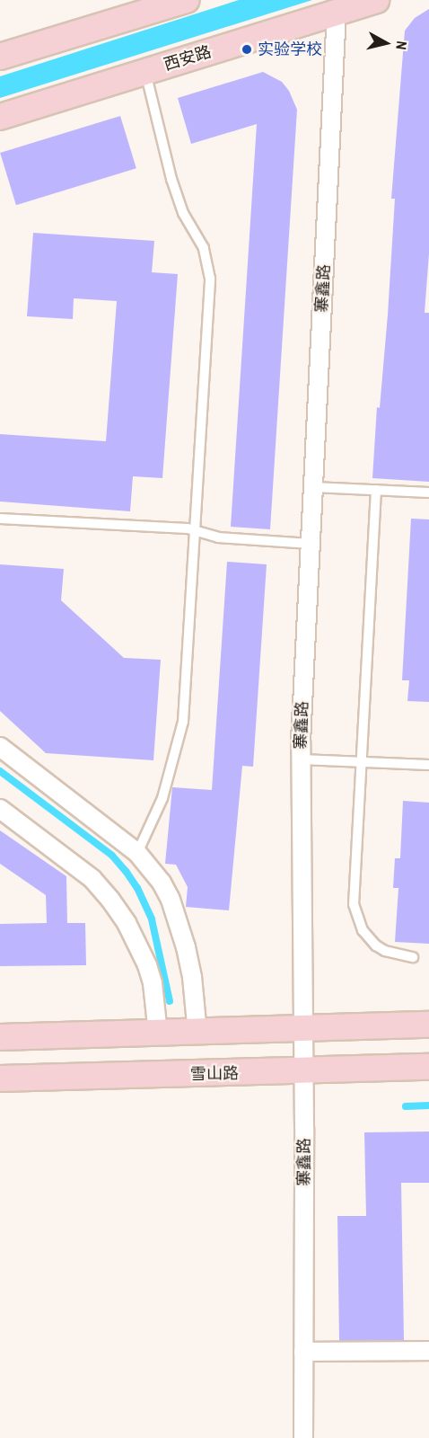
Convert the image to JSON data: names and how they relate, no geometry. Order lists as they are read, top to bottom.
{
  "streets": {
    "main road": ["西安路", "雪山路"],
    "street": ["寨鑫路"]
  },
  "crossings": [
    ["西安路", "寨鑫路"],
    ["寨鑫路", "雪山路"]
  ],
  "places": ["实验学校"],
  "north": "right"
}
